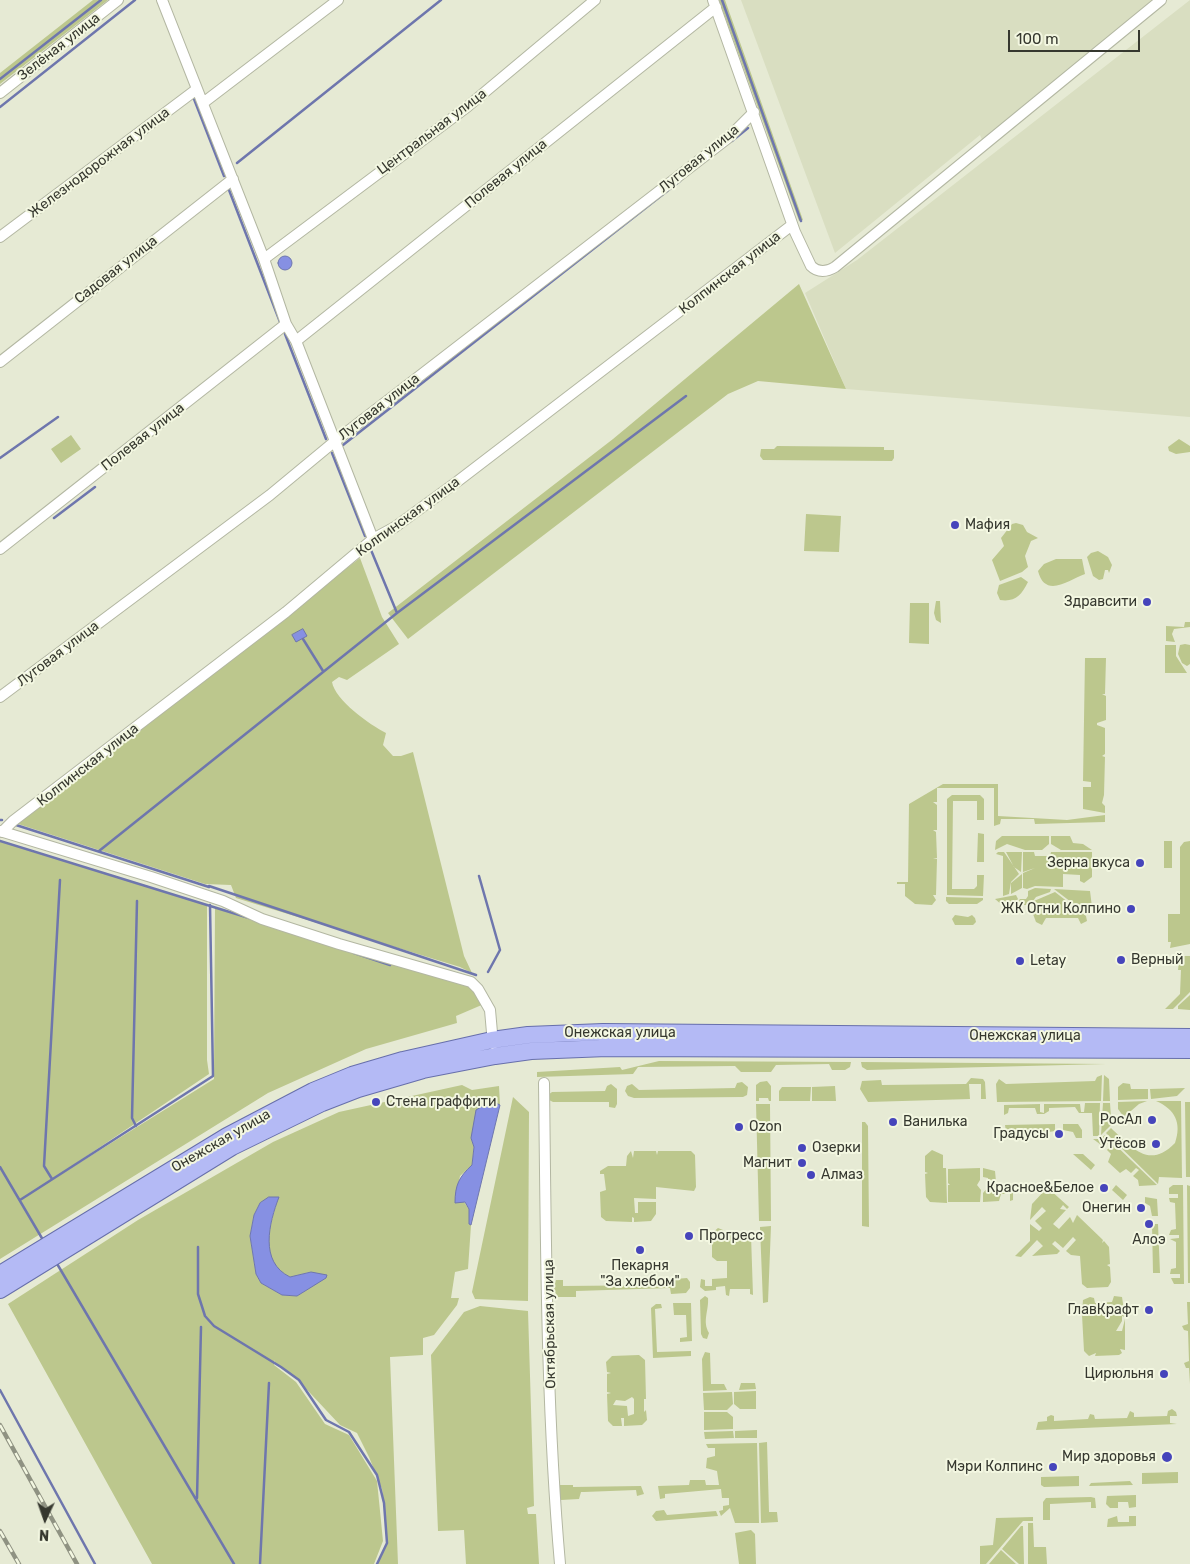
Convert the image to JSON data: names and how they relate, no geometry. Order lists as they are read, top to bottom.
{
  "streets": {
    "main road": ["Онежская улица"],
    "street": [
      "Зелёная улица",
      "Центральная улица",
      "Луговая улица",
      "Железнодорожная улица",
      "Полевая улица",
      "Садовая улица",
      "Колпинская улица",
      "Октябрьская улица"
    ]
  },
  "places": [
    "Мафия",
    "Здравсити",
    "Зерна вкуса",
    "ЖК Огни Колпино",
    "Верный",
    "Letay",
    "Стена граффити",
    "РосАл",
    "Ванилька",
    "Ozon",
    "Градусы",
    "Утёсов",
    "Озерки",
    "Магнит",
    "Алмаз",
    "Красное&Белое",
    "Онегин",
    "Алоэ",
    "Прогресс",
    "Пекарня \"За хлебом\"",
    "ГлавКрафт",
    "Цирюльня",
    "Мир здоровья",
    "Мэри Колпинс"
  ],
  "scale_bar": "100 m",
  "north": "bottom"
}
